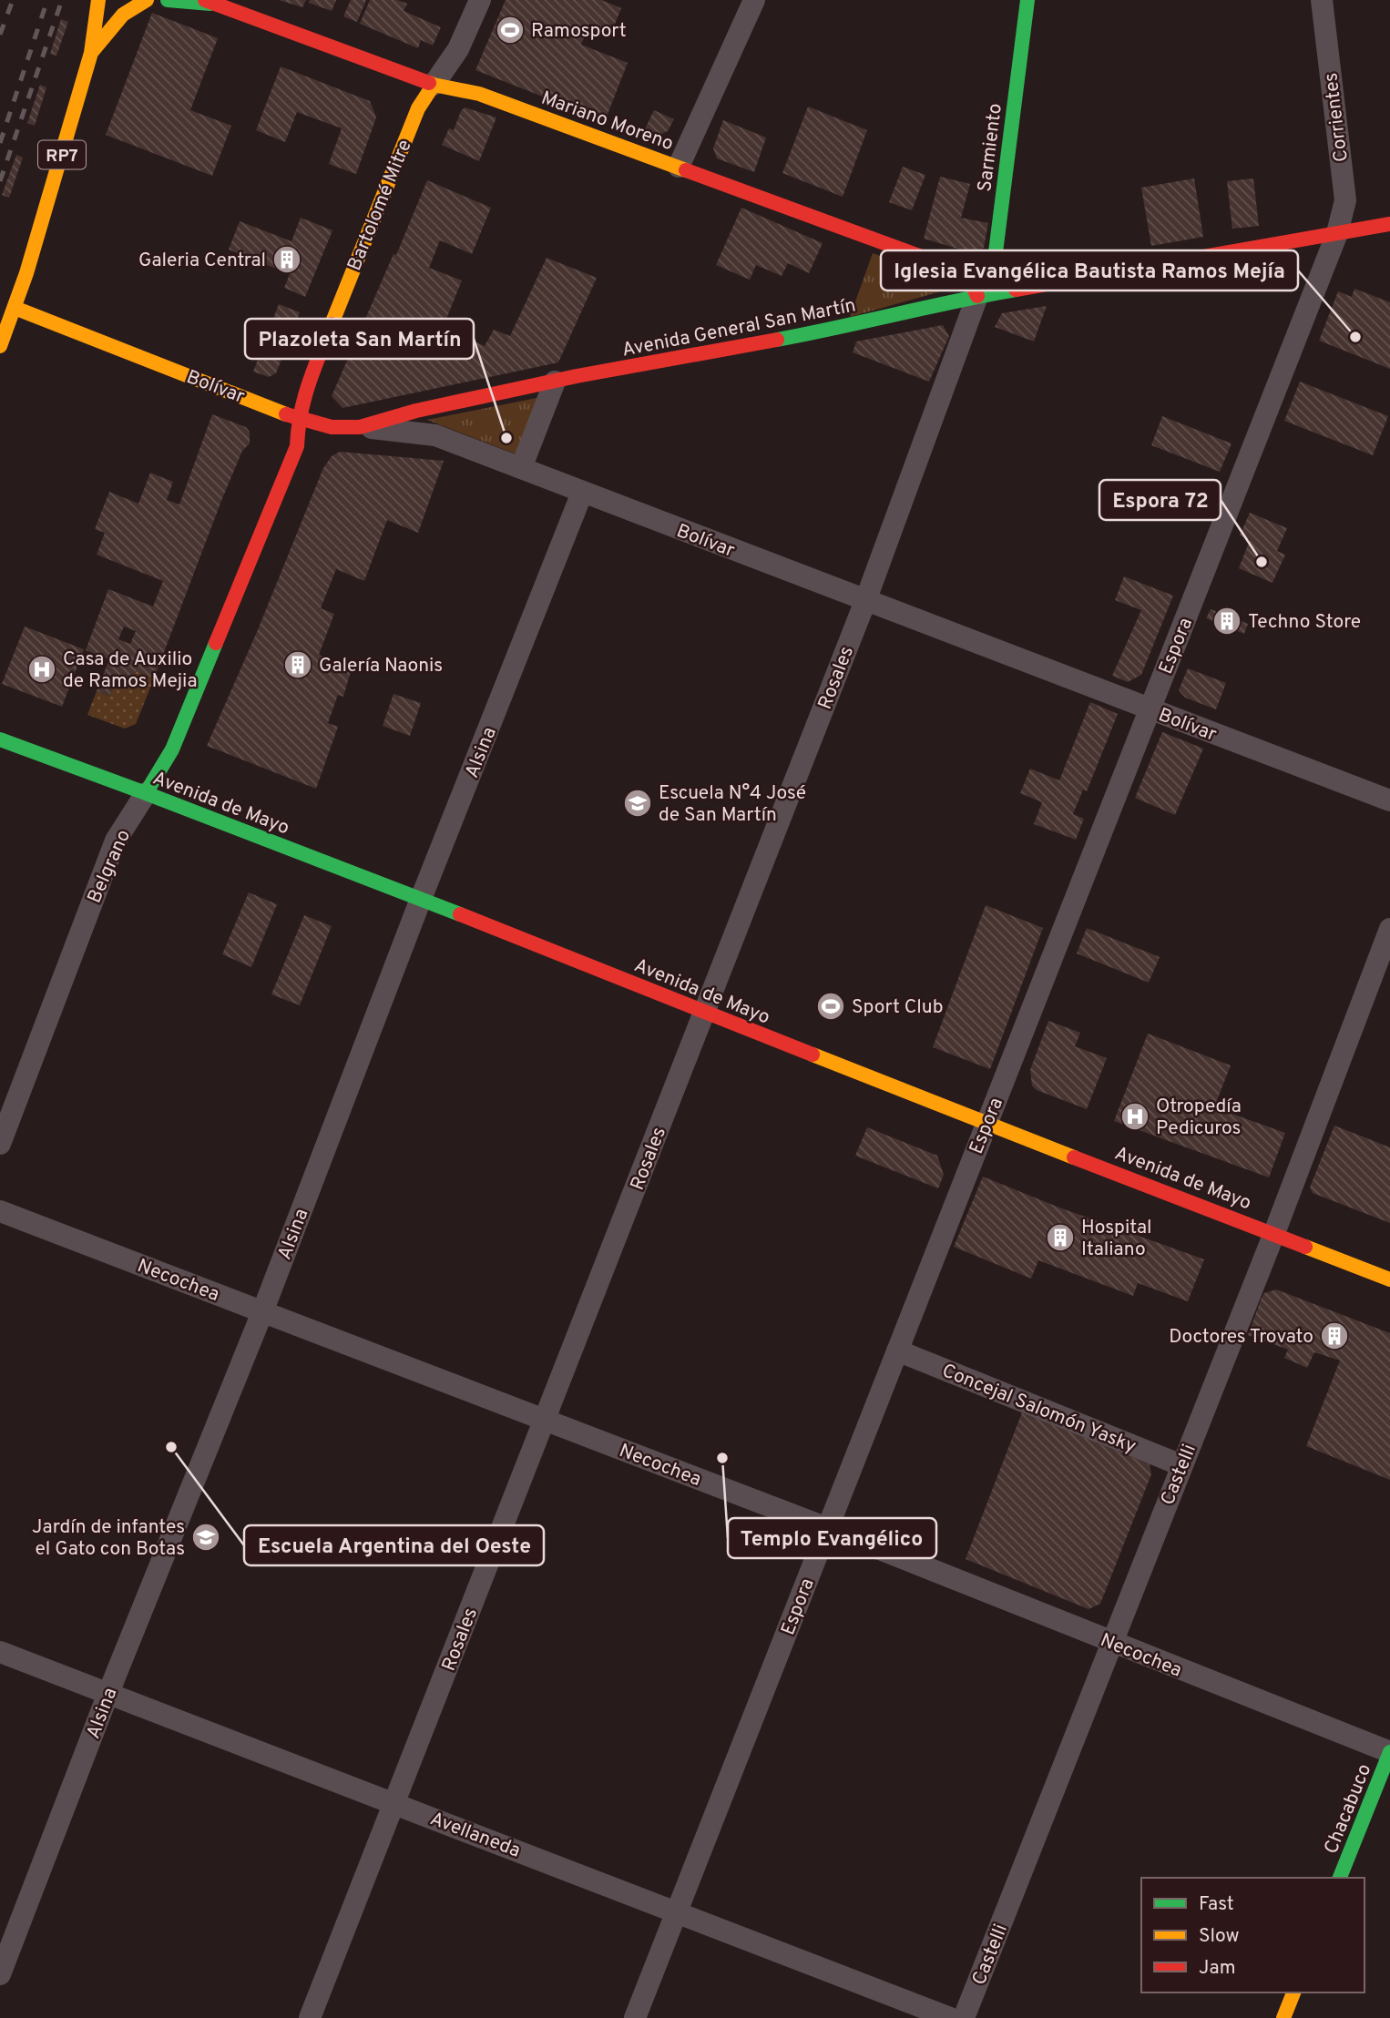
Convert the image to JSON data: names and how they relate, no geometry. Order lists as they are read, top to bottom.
{
  "streets": {
    "main road": [
      "Mariano Moreno",
      "Sarmiento",
      "RP7",
      "Bartolomé Mitre",
      "Avenida General San Martín",
      "Bolívar",
      "Avenida de Mayo",
      "Belgrano",
      "Chacabuco"
    ],
    "street": [
      "Corrientes",
      "Espora",
      "Rosales",
      "Alsina",
      "Necochea",
      "Concejal Salomón Yasky",
      "Castelli",
      "Avellaneda"
    ]
  },
  "crossings": [
    ["Corrientes", "Avenida General San Martín"],
    ["Corrientes", "Espora"],
    ["Mariano Moreno", "Sarmiento"],
    ["Mariano Moreno", "Bartolomé Mitre"],
    ["Mariano Moreno", "Avenida General San Martín"],
    ["Mariano Moreno", "Rosales"],
    ["Sarmiento", "Avenida General San Martín"],
    ["Sarmiento", "Rosales"],
    ["RP7", "Bolívar"],
    ["Bartolomé Mitre", "Bolívar"],
    ["Bartolomé Mitre", "Belgrano"],
    ["Avenida General San Martín", "Bolívar"],
    ["Avenida General San Martín", "Espora"],
    ["Avenida General San Martín", "Rosales"],
    ["Bolívar", "Espora"],
    ["Bolívar", "Rosales"],
    ["Bolívar", "Alsina"],
    ["Bolívar", "Belgrano"],
    ["Espora", "Avenida de Mayo"],
    ["Espora", "Necochea"],
    ["Espora", "Concejal Salomón Yasky"],
    ["Espora", "Avellaneda"],
    ["Rosales", "Avenida de Mayo"],
    ["Rosales", "Necochea"],
    ["Rosales", "Avellaneda"],
    ["Alsina", "Avenida de Mayo"],
    ["Alsina", "Necochea"],
    ["Alsina", "Avellaneda"],
    ["Avenida de Mayo", "Belgrano"],
    ["Avenida de Mayo", "Castelli"],
    ["Necochea", "Castelli"],
    ["Necochea", "Chacabuco"],
    ["Concejal Salomón Yasky", "Castelli"]
  ],
  "places": {
    "sports": ["Ramosport", "Sport Club"],
    "building": [
      "Galeria Central",
      "Techno Store",
      "Galería Naonis",
      "Hospital Italiano",
      "Doctores Trovato"
    ],
    "other": [
      "Iglesia Evangélica Bautista Ramos Mejía",
      "Plazoleta San Martín",
      "Espora 72",
      "Escuela Argentina del Oeste",
      "Templo Evangélico"
    ],
    "hospital": ["Casa de Auxilio de Ramos Mejia", "Otropedía Pedicuros"],
    "school or university": ["Escuela N°4 José de San Martín", "Jardín de infantes el Gato con Botas"]
  },
  "legend": ["Fast", "Slow", "Jam"]
}
